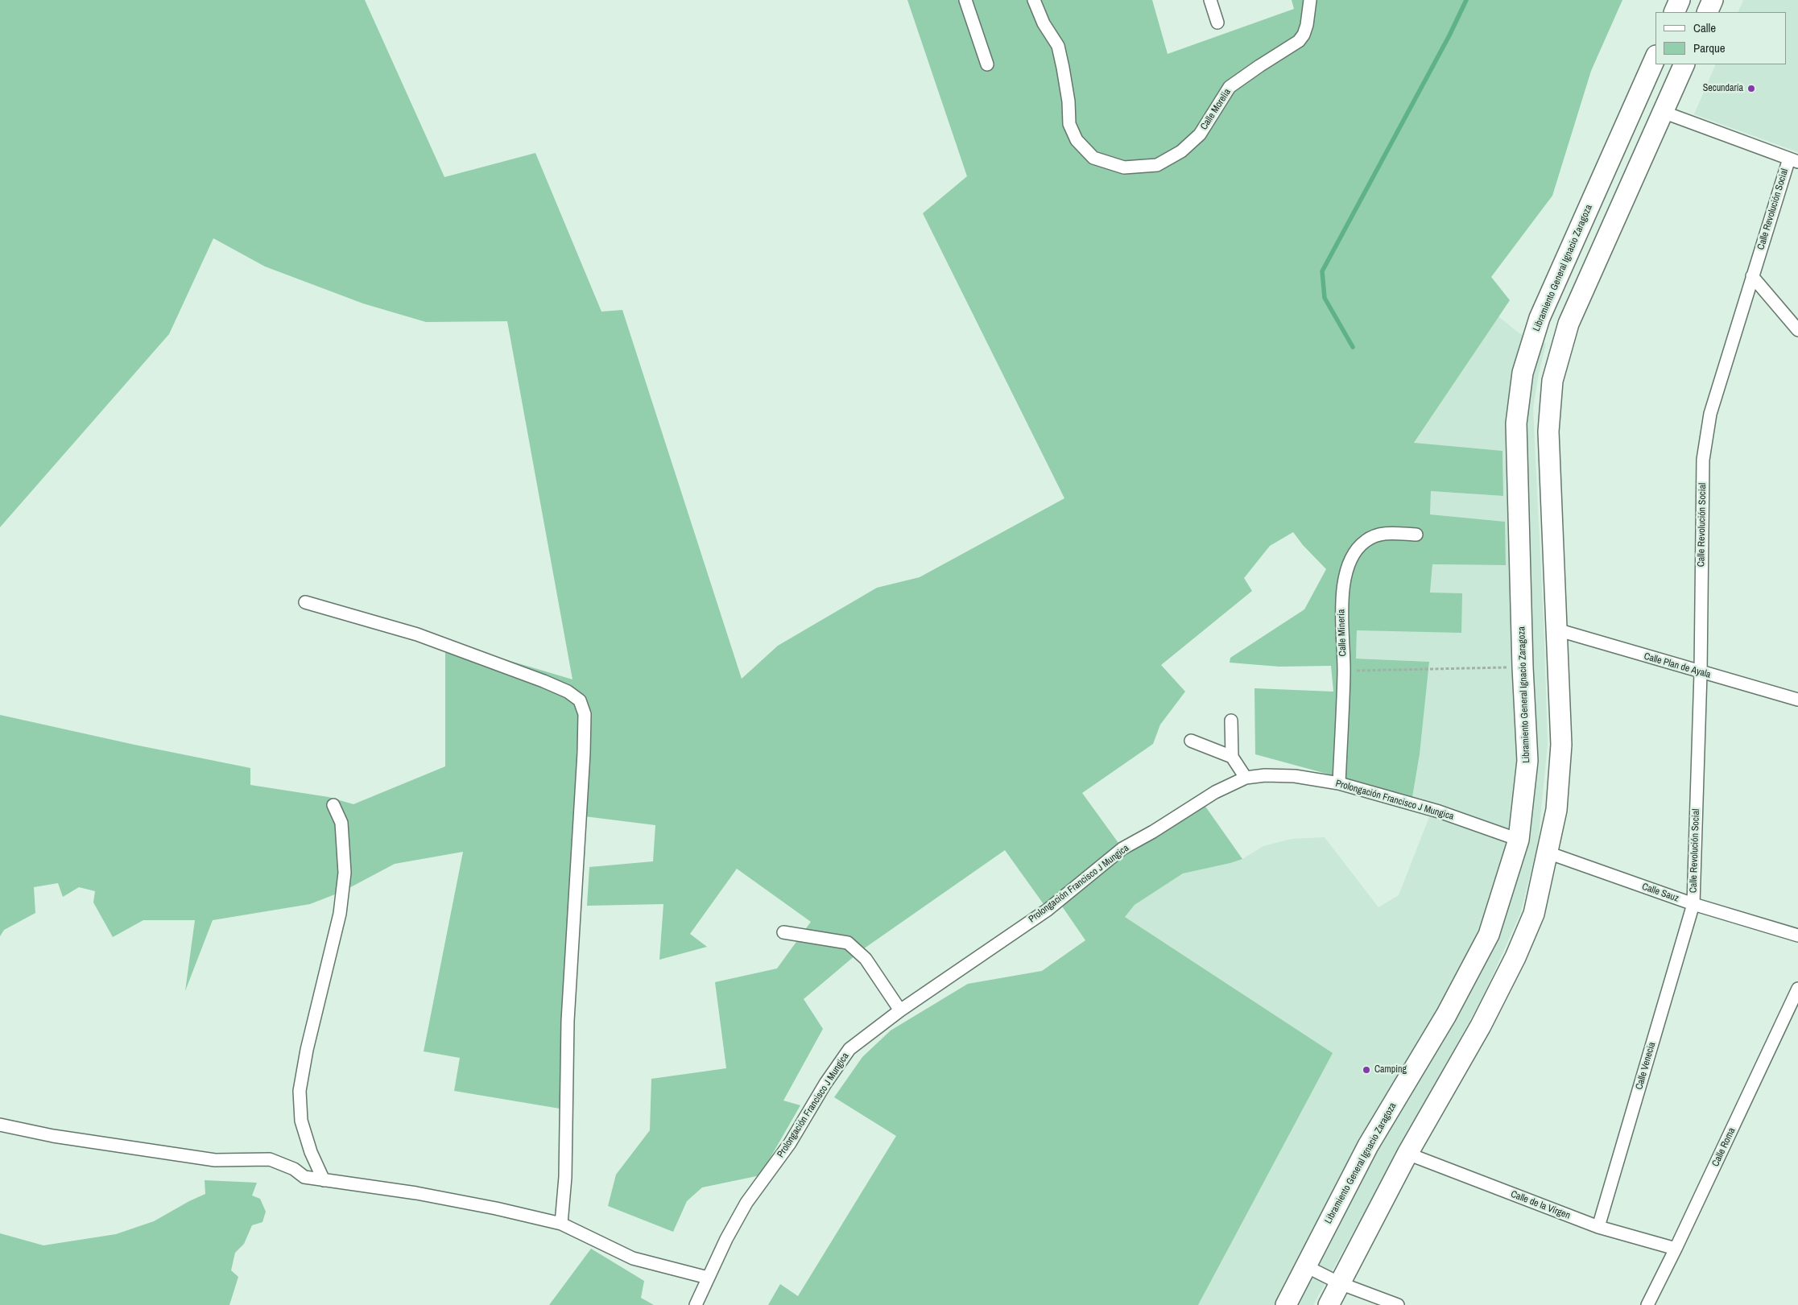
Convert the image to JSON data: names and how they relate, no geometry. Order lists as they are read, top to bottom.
{
  "streets": {
    "main road": ["Libramiento General Ignacio Zaragoza"],
    "street": [
      "Calle Morelia",
      "Calle Revolución Social",
      "Calle Minería",
      "Calle Plan de Ayala",
      "Prolongación Francisco J Mungica",
      "Calle Sauz",
      "Calle Venecia",
      "Calle Roma",
      "Calle de la Vírgen"
    ]
  },
  "crossings": [
    ["Calle Revolución Social", "Calle Plan de Ayala"],
    ["Calle Revolución Social", "Calle Sauz"],
    ["Calle Revolución Social", "Calle Venecia"],
    ["Libramiento General Ignacio Zaragoza", "Prolongación Francisco J Mungica"],
    ["Calle Minería", "Prolongación Francisco J Mungica"],
    ["Calle Sauz", "Calle Venecia"],
    ["Calle Venecia", "Calle de la Vírgen"],
    ["Calle Roma", "Calle de la Vírgen"]
  ],
  "places": ["Secundaría", "Camping"],
  "legend": ["Calle", "Parque"]
}
